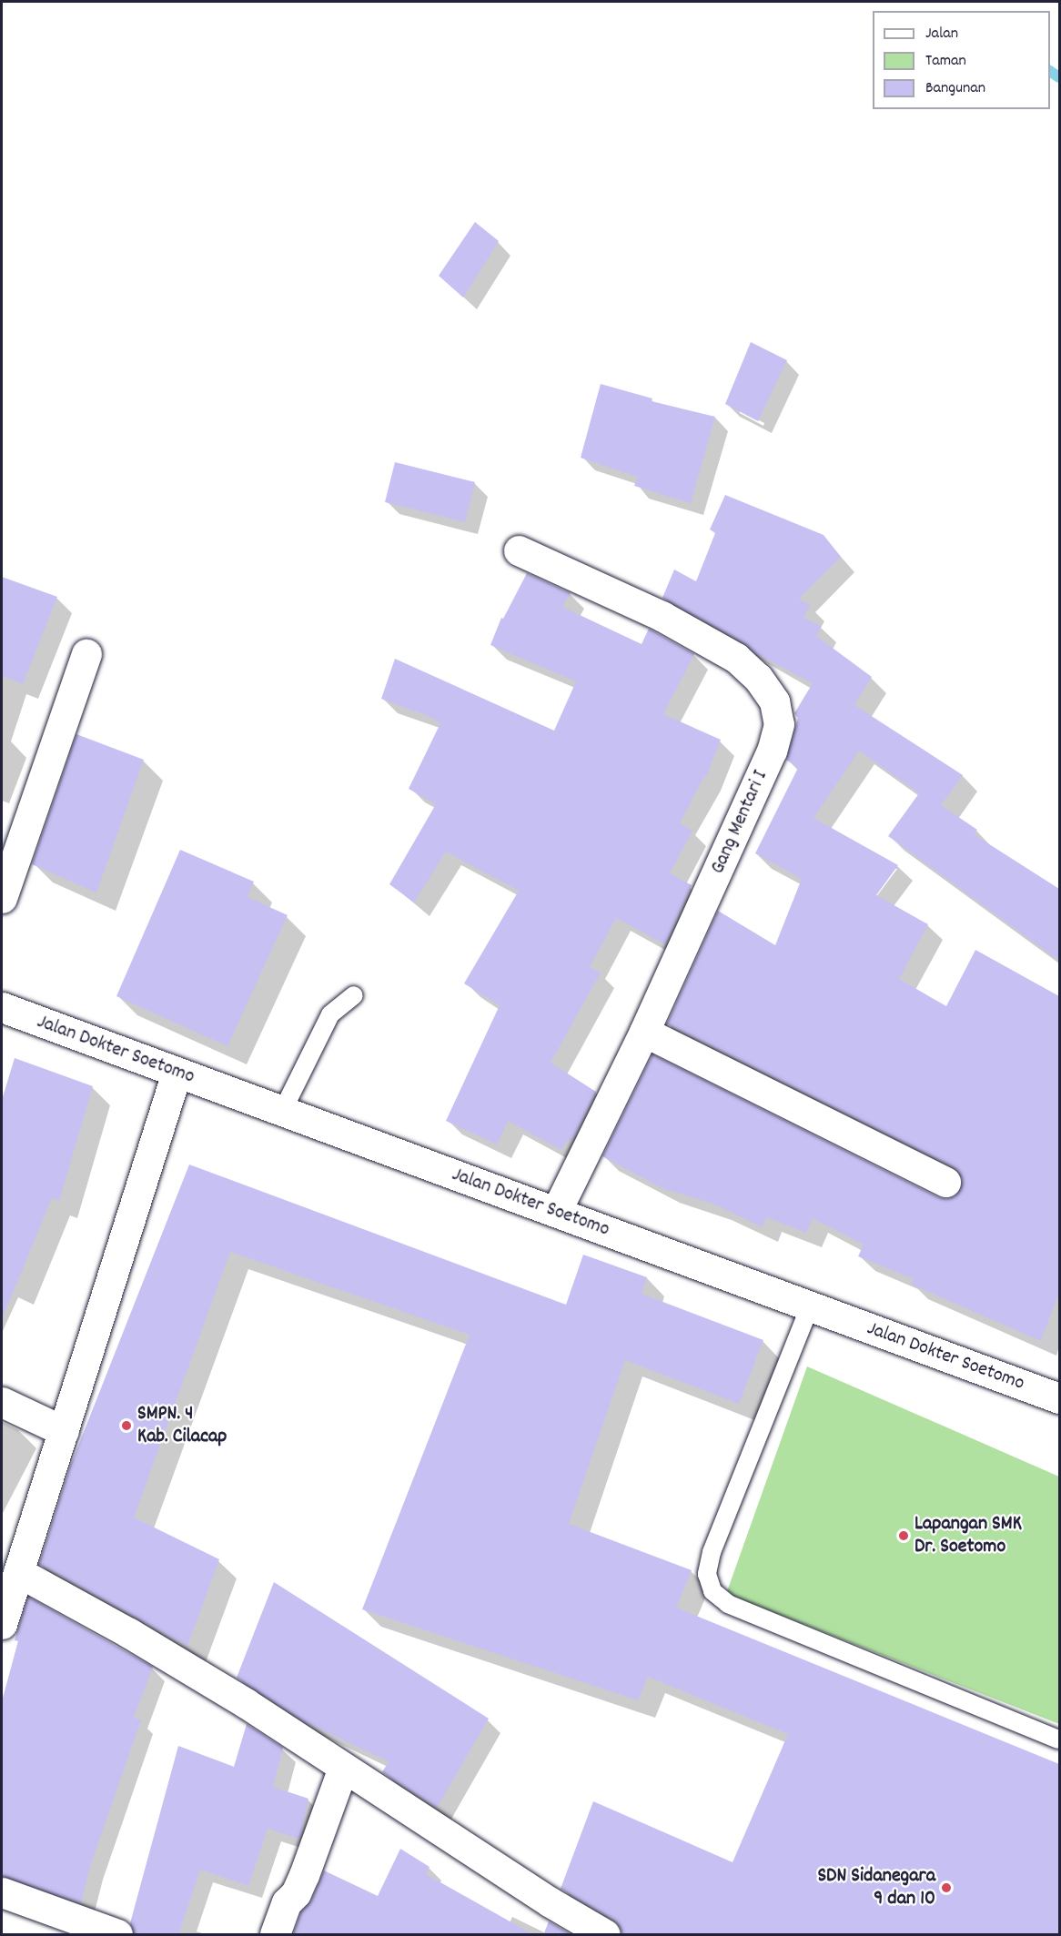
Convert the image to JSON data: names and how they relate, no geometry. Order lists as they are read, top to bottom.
{
  "streets": {
    "street": ["Gang Mentari I", "Jalan Dokter Soetomo"]
  },
  "crossings": [
    ["Gang Mentari I", "Jalan Dokter Soetomo"]
  ],
  "places": ["SMPN. 4 Kab. Cilacap", "Lapangan SMK Dr. Soetomo", "SDN Sidanegara 9 dan 10"],
  "legend": ["Jalan", "Taman", "Bangunan"]
}
